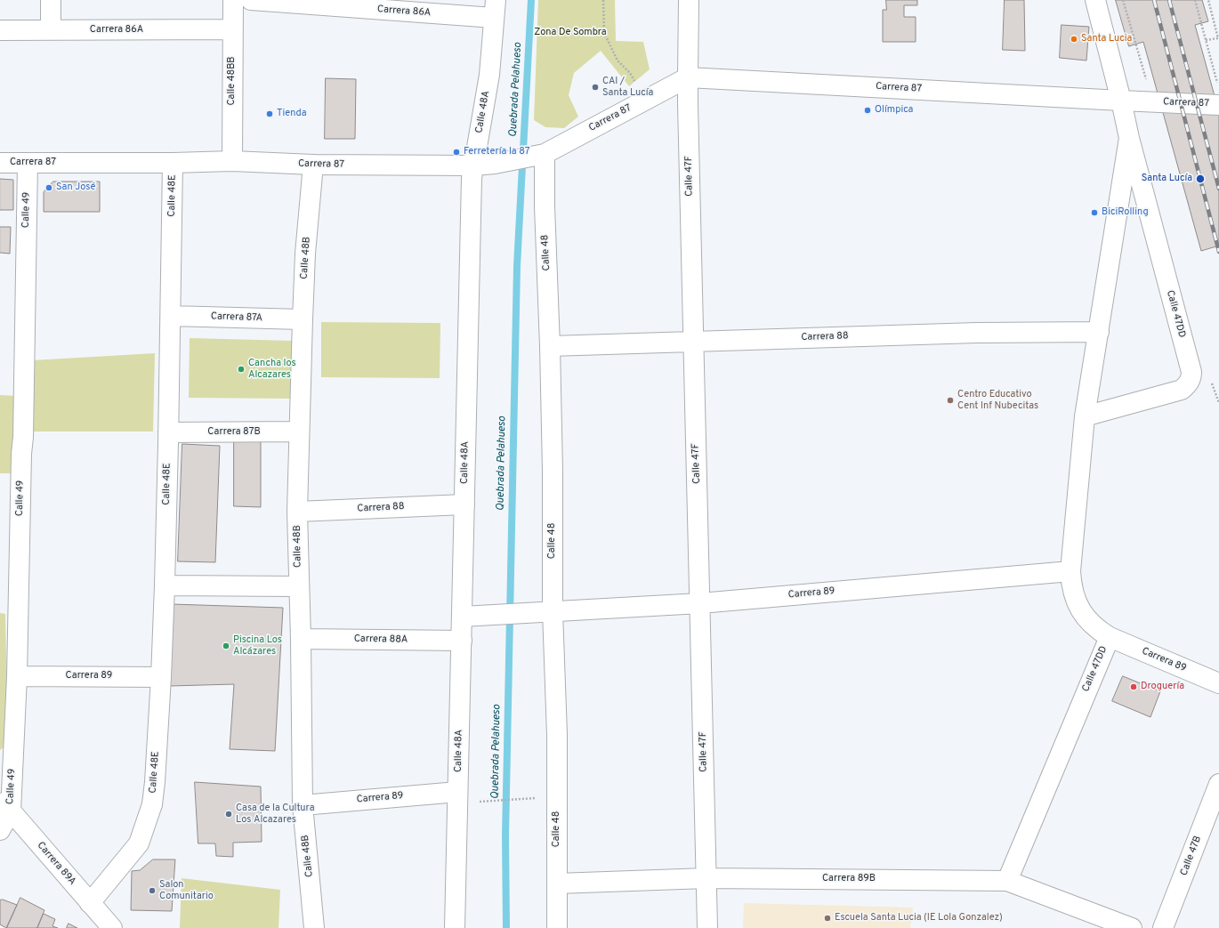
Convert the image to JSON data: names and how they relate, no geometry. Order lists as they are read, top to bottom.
{
  "streets": {
    "street": [
      "Carrera 86A",
      "Calle 48BB",
      "Carrera 87",
      "Calle 48A",
      "Calle 47F",
      "Calle 48E",
      "Calle 49",
      "Calle 48",
      "Calle 48B",
      "Calle 47DD",
      "Carrera 87A",
      "Carrera 88",
      "Carrera 87B",
      "Carrera 89",
      "Carrera 88A",
      "Calle 47B",
      "Carrera 89A",
      "Carrera 89B"
    ]
  },
  "crossings": [
    ["Carrera 86A", "Calle 48BB"],
    ["Carrera 86A", "Calle 48A"],
    ["Calle 48BB", "Carrera 87"],
    ["Carrera 87", "Calle 48A"],
    ["Carrera 87", "Calle 47F"],
    ["Carrera 87", "Calle 48E"],
    ["Carrera 87", "Calle 49"],
    ["Carrera 87", "Calle 48"],
    ["Carrera 87", "Calle 48B"],
    ["Carrera 87", "Calle 47DD"],
    ["Calle 48A", "Carrera 88"],
    ["Calle 48A", "Carrera 89"],
    ["Calle 48A", "Carrera 88A"],
    ["Calle 47F", "Carrera 88"],
    ["Calle 47F", "Carrera 89"],
    ["Calle 47F", "Carrera 89B"],
    ["Calle 48E", "Carrera 87A"],
    ["Calle 48E", "Carrera 87B"],
    ["Calle 48E", "Carrera 89"],
    ["Calle 48E", "Carrera 89A"],
    ["Calle 49", "Carrera 89"],
    ["Calle 49", "Carrera 89A"],
    ["Calle 48", "Carrera 88"],
    ["Calle 48", "Carrera 89"],
    ["Calle 48", "Carrera 89B"],
    ["Calle 48B", "Carrera 87A"],
    ["Calle 48B", "Carrera 88"],
    ["Calle 48B", "Carrera 87B"],
    ["Calle 48B", "Carrera 89"],
    ["Calle 48B", "Carrera 88A"],
    ["Calle 47DD", "Carrera 88"],
    ["Calle 47DD", "Carrera 89"],
    ["Calle 47DD", "Carrera 89B"]
  ],
  "water": ["Quebrada Pelahueso"],
  "parks": ["Zona De Sombra"],
  "places": [
    "Santa Lucia",
    "CAI / Santa Lucía",
    "Olímpica",
    "Tienda",
    "Ferretería la 87",
    "Santa Lucía",
    "San José",
    "BiciRolling",
    "Cancha los Alcazares",
    "Centro Educativo Cent Inf Nubecitas",
    "Piscina Los Alcázares",
    "Droguería",
    "Casa de la Cultura Los Alcazares",
    "Salon Comunitario",
    "Escuela Santa Lucia (IE Lola Gonzalez)"
  ]
}
